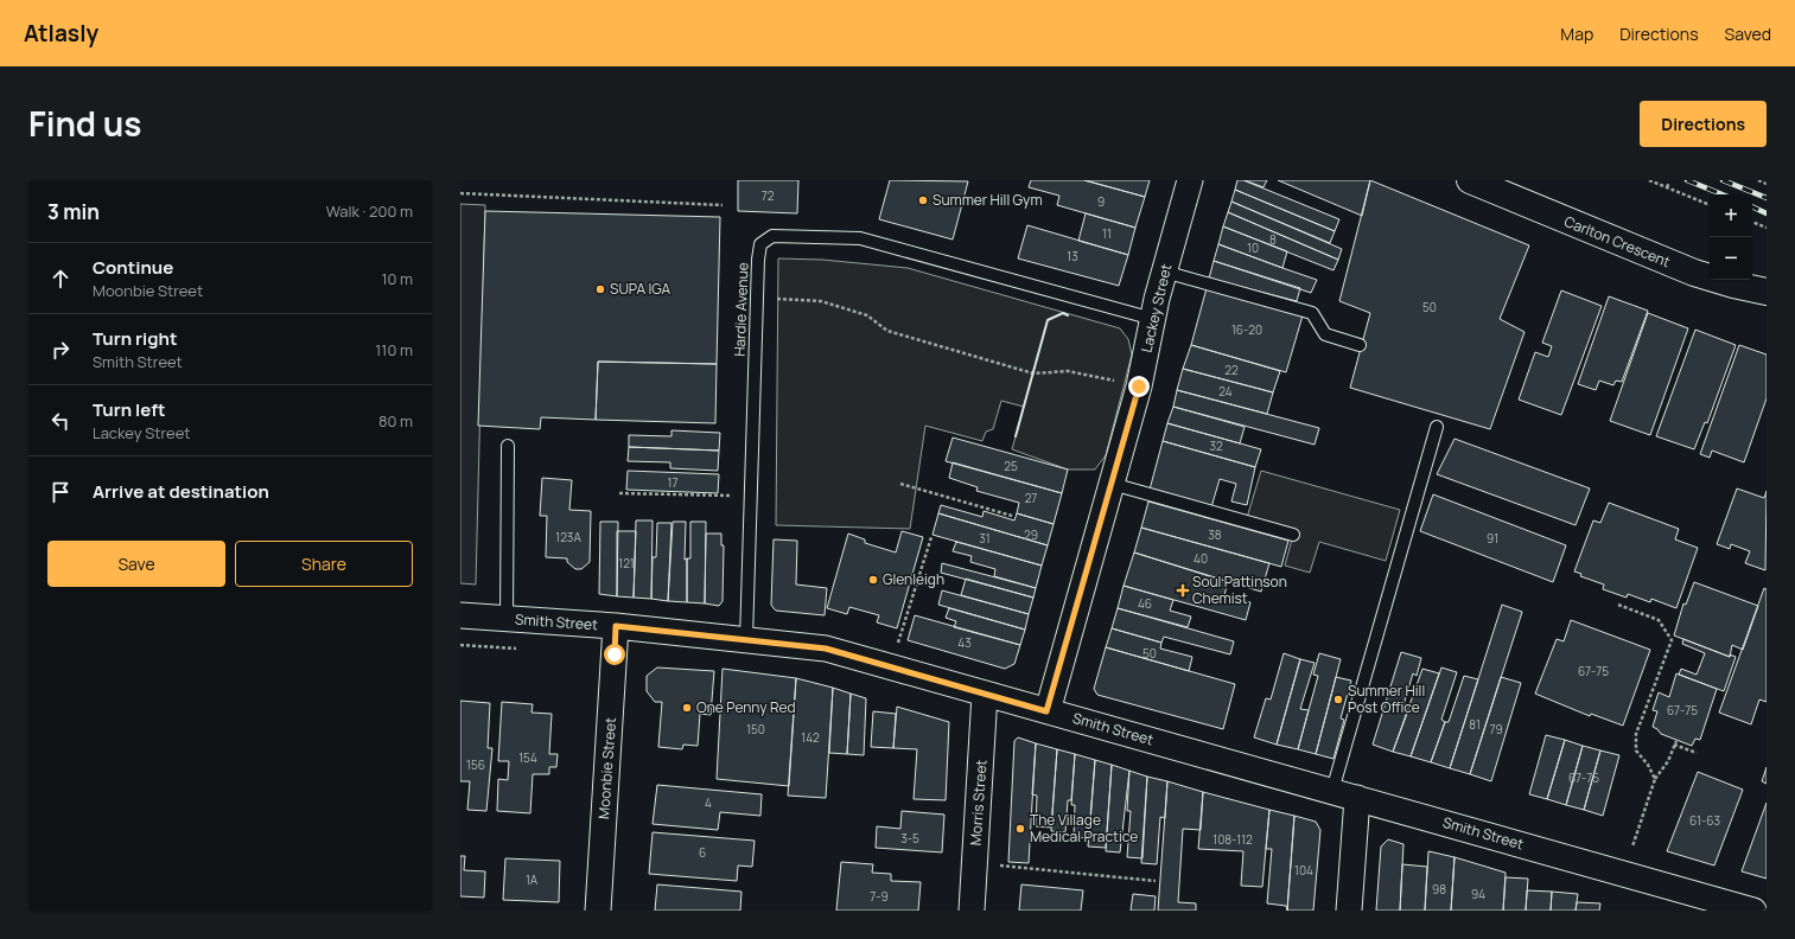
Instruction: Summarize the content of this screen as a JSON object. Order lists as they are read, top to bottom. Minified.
{"streets":{"main road":["Carlton Crescent"],"street":["Lackey Street","Smith Street","Moonbie Street","Morris Street"],"lane":["Hardie Avenue"]},"crossings":[["Lackey Street","Hardie Avenue"],["Lackey Street","Smith Street"],["Hardie Avenue","Smith Street"],["Smith Street","Moonbie Street"],["Smith Street","Morris Street"]],"places":{"other":["Summer Hill Gym","SUPA IGA","Glenleigh","Summer Hill Post Office","One Penny Red","The Village Medical Practice"],"health":["Soul Pattinson Chemist"]},"house_numbers":["72","9","11","8","10","13","50","16-20","22","24","32","25","17","27","29","38","123A","31","91","40","121","46","43","50","67-75","67-75","81","150","79","142","154","156","67-75","4","61-63","3-5","108-112","6","104","1A","98","94","7-9"],"page":{"header":"Atlasly","nav":["Map","Directions","Saved"],"title":"Find us","buttons":["Directions",["Save","Share"]],"heading":["3 min","Walk · 200 m"],"map_buttons":["+","−"],"list":[["Continue","Moonbie Street","10 m"],["Turn right","Smith Street","110 m"],["Turn left","Lackey Street","80 m"],"Arrive at destination"]}}
